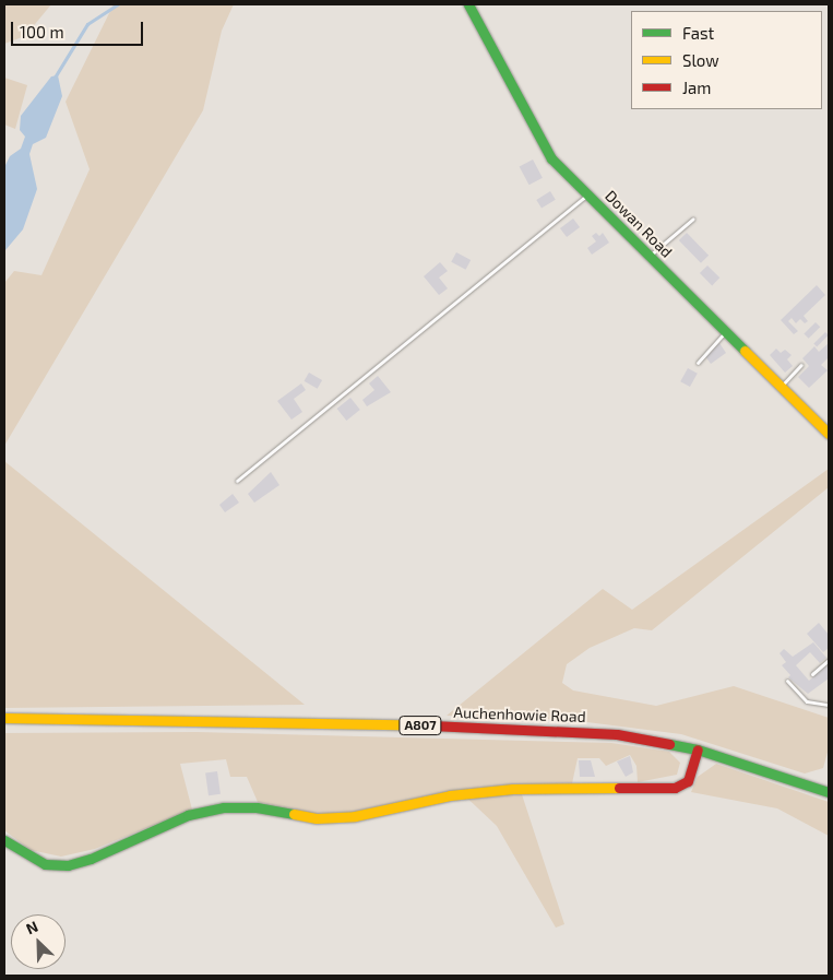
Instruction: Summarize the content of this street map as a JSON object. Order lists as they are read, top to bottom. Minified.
{"streets":{"street":["Dowan Road","Auchenhowie Road","A807"]},"legend":["Fast","Slow","Jam"],"scale_bar":"100 m","north":"top left"}
